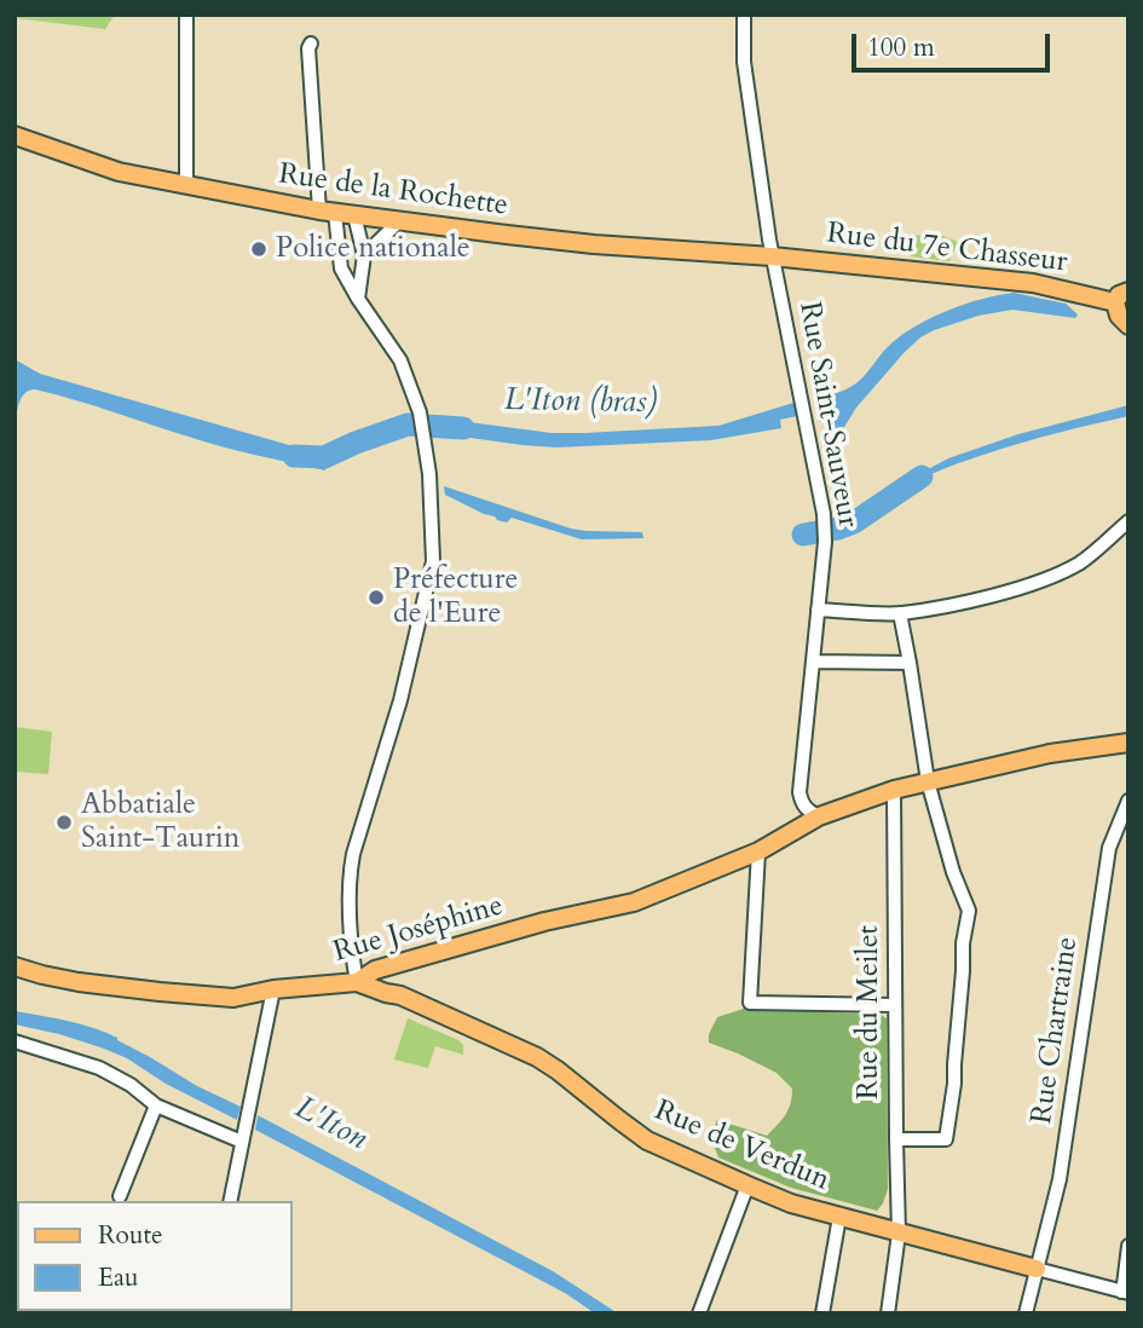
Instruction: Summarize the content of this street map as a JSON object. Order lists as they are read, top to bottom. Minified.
{"streets":{"main road":["Rue de la Rochette","Rue du 7e Chasseur","Rue Joséphine","Rue de Verdun"],"street":["Rue Saint-Sauveur","Rue du Meilet","Rue Chartraine"]},"crossings":[["Rue de la Rochette","Rue du 7e Chasseur"],["Rue de la Rochette","Rue Saint-Sauveur"],["Rue du 7e Chasseur","Rue Saint-Sauveur"],["Rue Saint-Sauveur","Rue Joséphine"],["Rue Joséphine","Rue du Meilet"],["Rue Joséphine","Rue de Verdun"],["Rue du Meilet","Rue de Verdun"],["Rue Chartraine","Rue de Verdun"]],"water":["L'Iton (bras)","L'Iton"],"places":["Police nationale","Préfecture de l'Eure","Abbatiale Saint-Taurin"],"legend":["Route","Eau"],"scale_bar":"100 m"}
